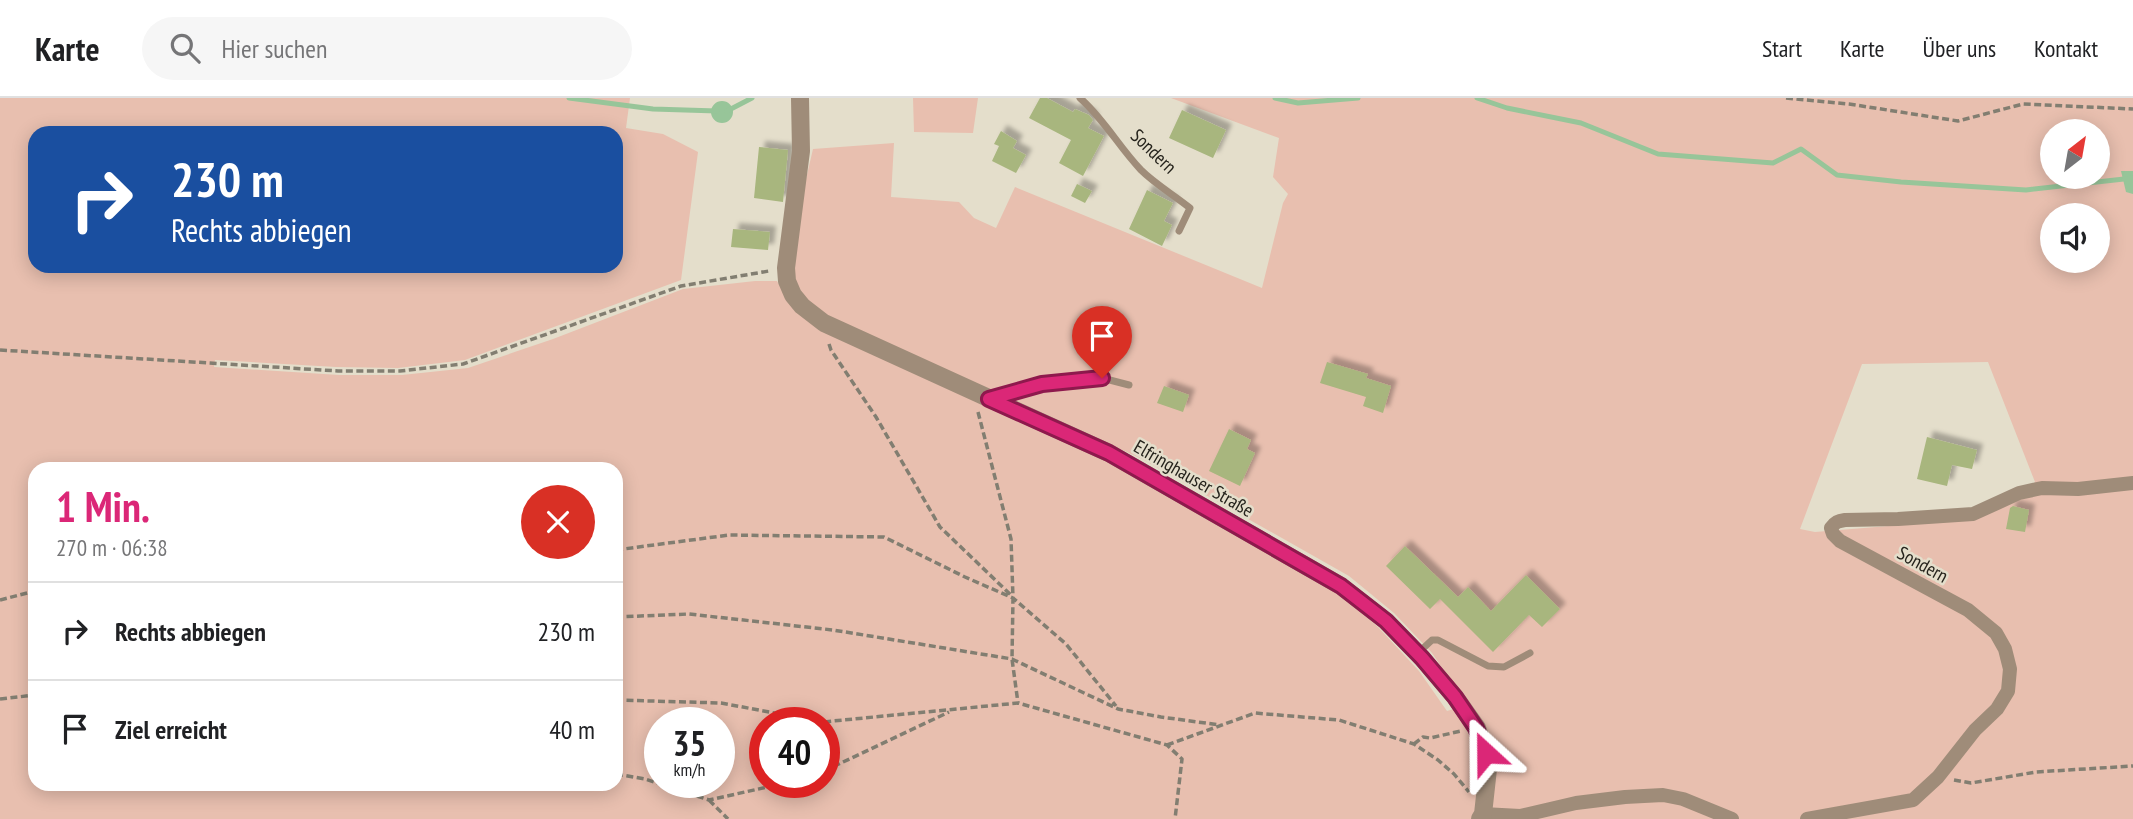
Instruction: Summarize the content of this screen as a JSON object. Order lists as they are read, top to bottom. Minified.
{"streets":{"street":["Sondern","Elfringhauser Straße"]},"north":"top right","page":{"header":"Karte","search":"Hier suchen","nav":["Start","Karte","Über uns","Kontakt"],"turn":["230 m","Rechts abbiegen"],"heading":["1 Min.","270 m · 06:38"],"list":[{"name":"Rechts abbiegen","value":"230 m"},{"name":"Ziel erreicht","value":"40 m"}],"speed":"35 km/h","limit":"40"}}
